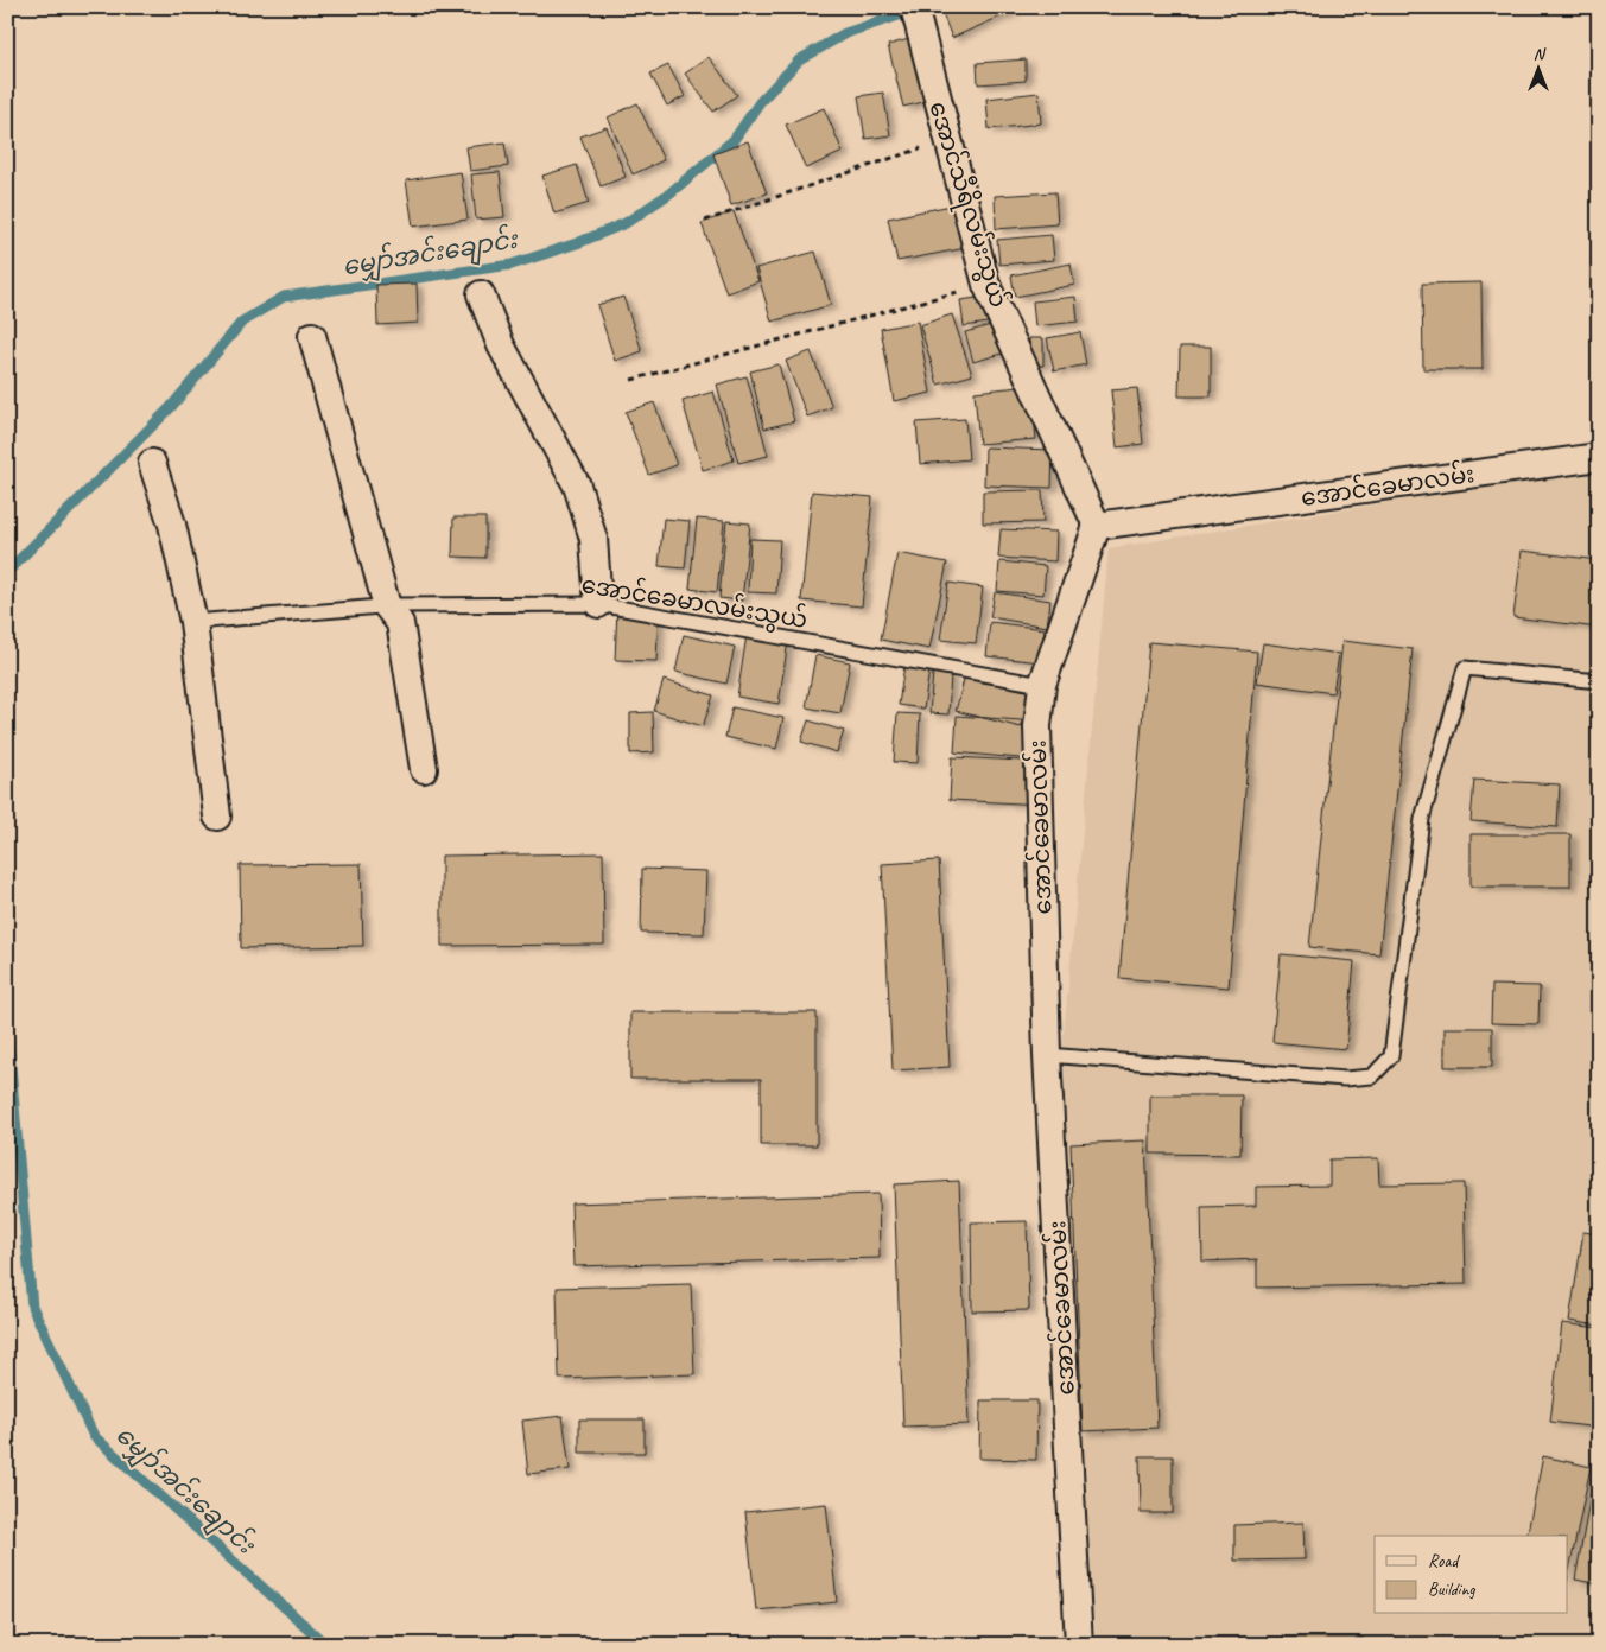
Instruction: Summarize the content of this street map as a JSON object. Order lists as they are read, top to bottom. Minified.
{"streets":{"street":["အောင်သီရိလမ်းသွယ်","အောင်ခေမာလမ်း"],"lane":["အောင်ခေမာလမ်းသွယ်"]},"crossings":[["အောင်သီရိလမ်းသွယ်","အောင်ခေမာလမ်း"],["အောင်ခေမာလမ်း","အောင်ခေမာလမ်းသွယ်"]],"water":["မျှော်အင်းချောင်း"],"legend":["Road","Building"],"north":"top"}
